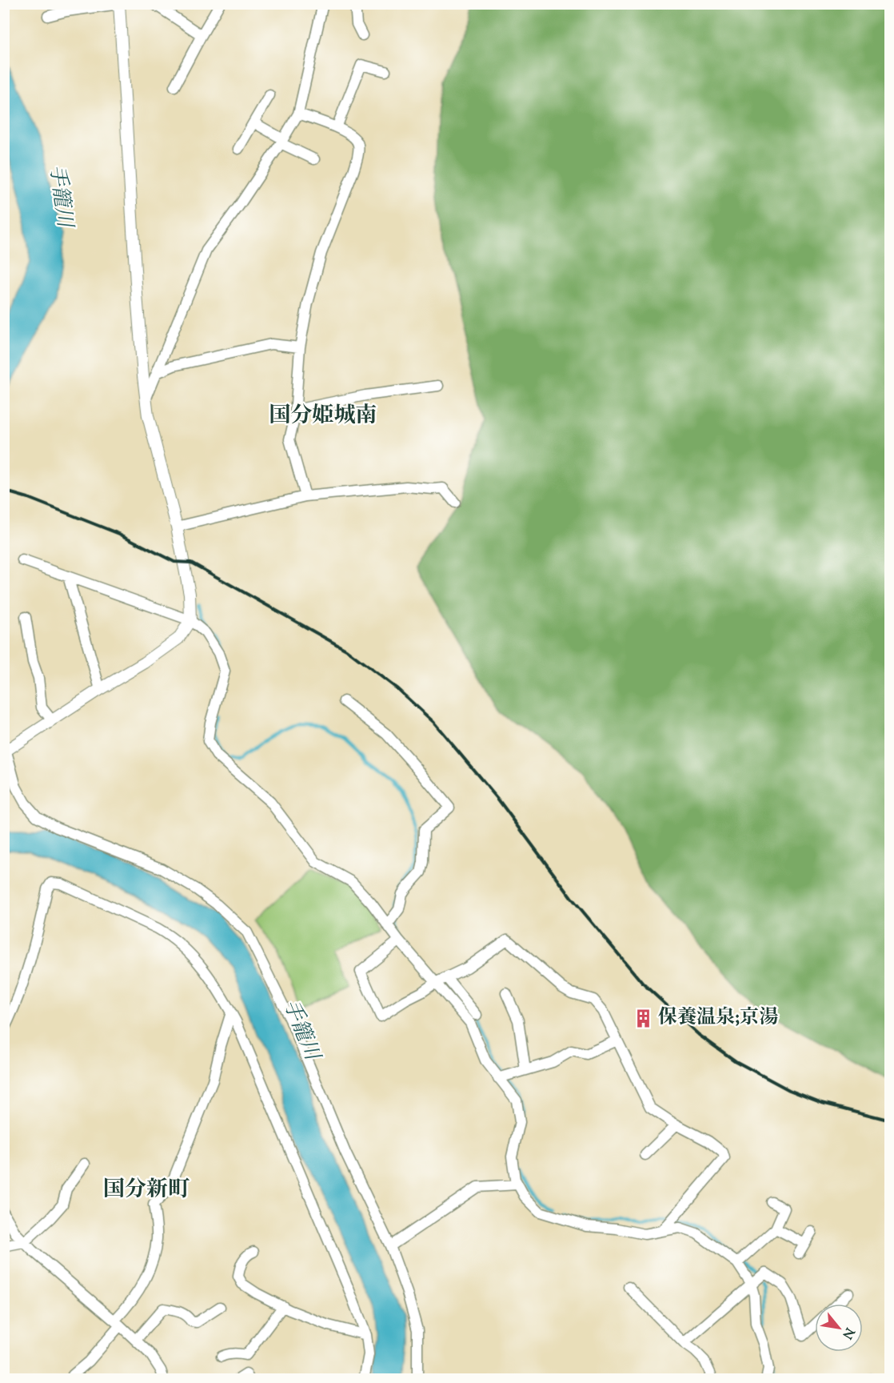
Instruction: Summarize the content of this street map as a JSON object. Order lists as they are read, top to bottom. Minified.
{"districts":["国分姫城南","国分新町"],"water":["手籠川"],"places":{"building":["保養温泉;京湯"]},"north":"bottom right"}
